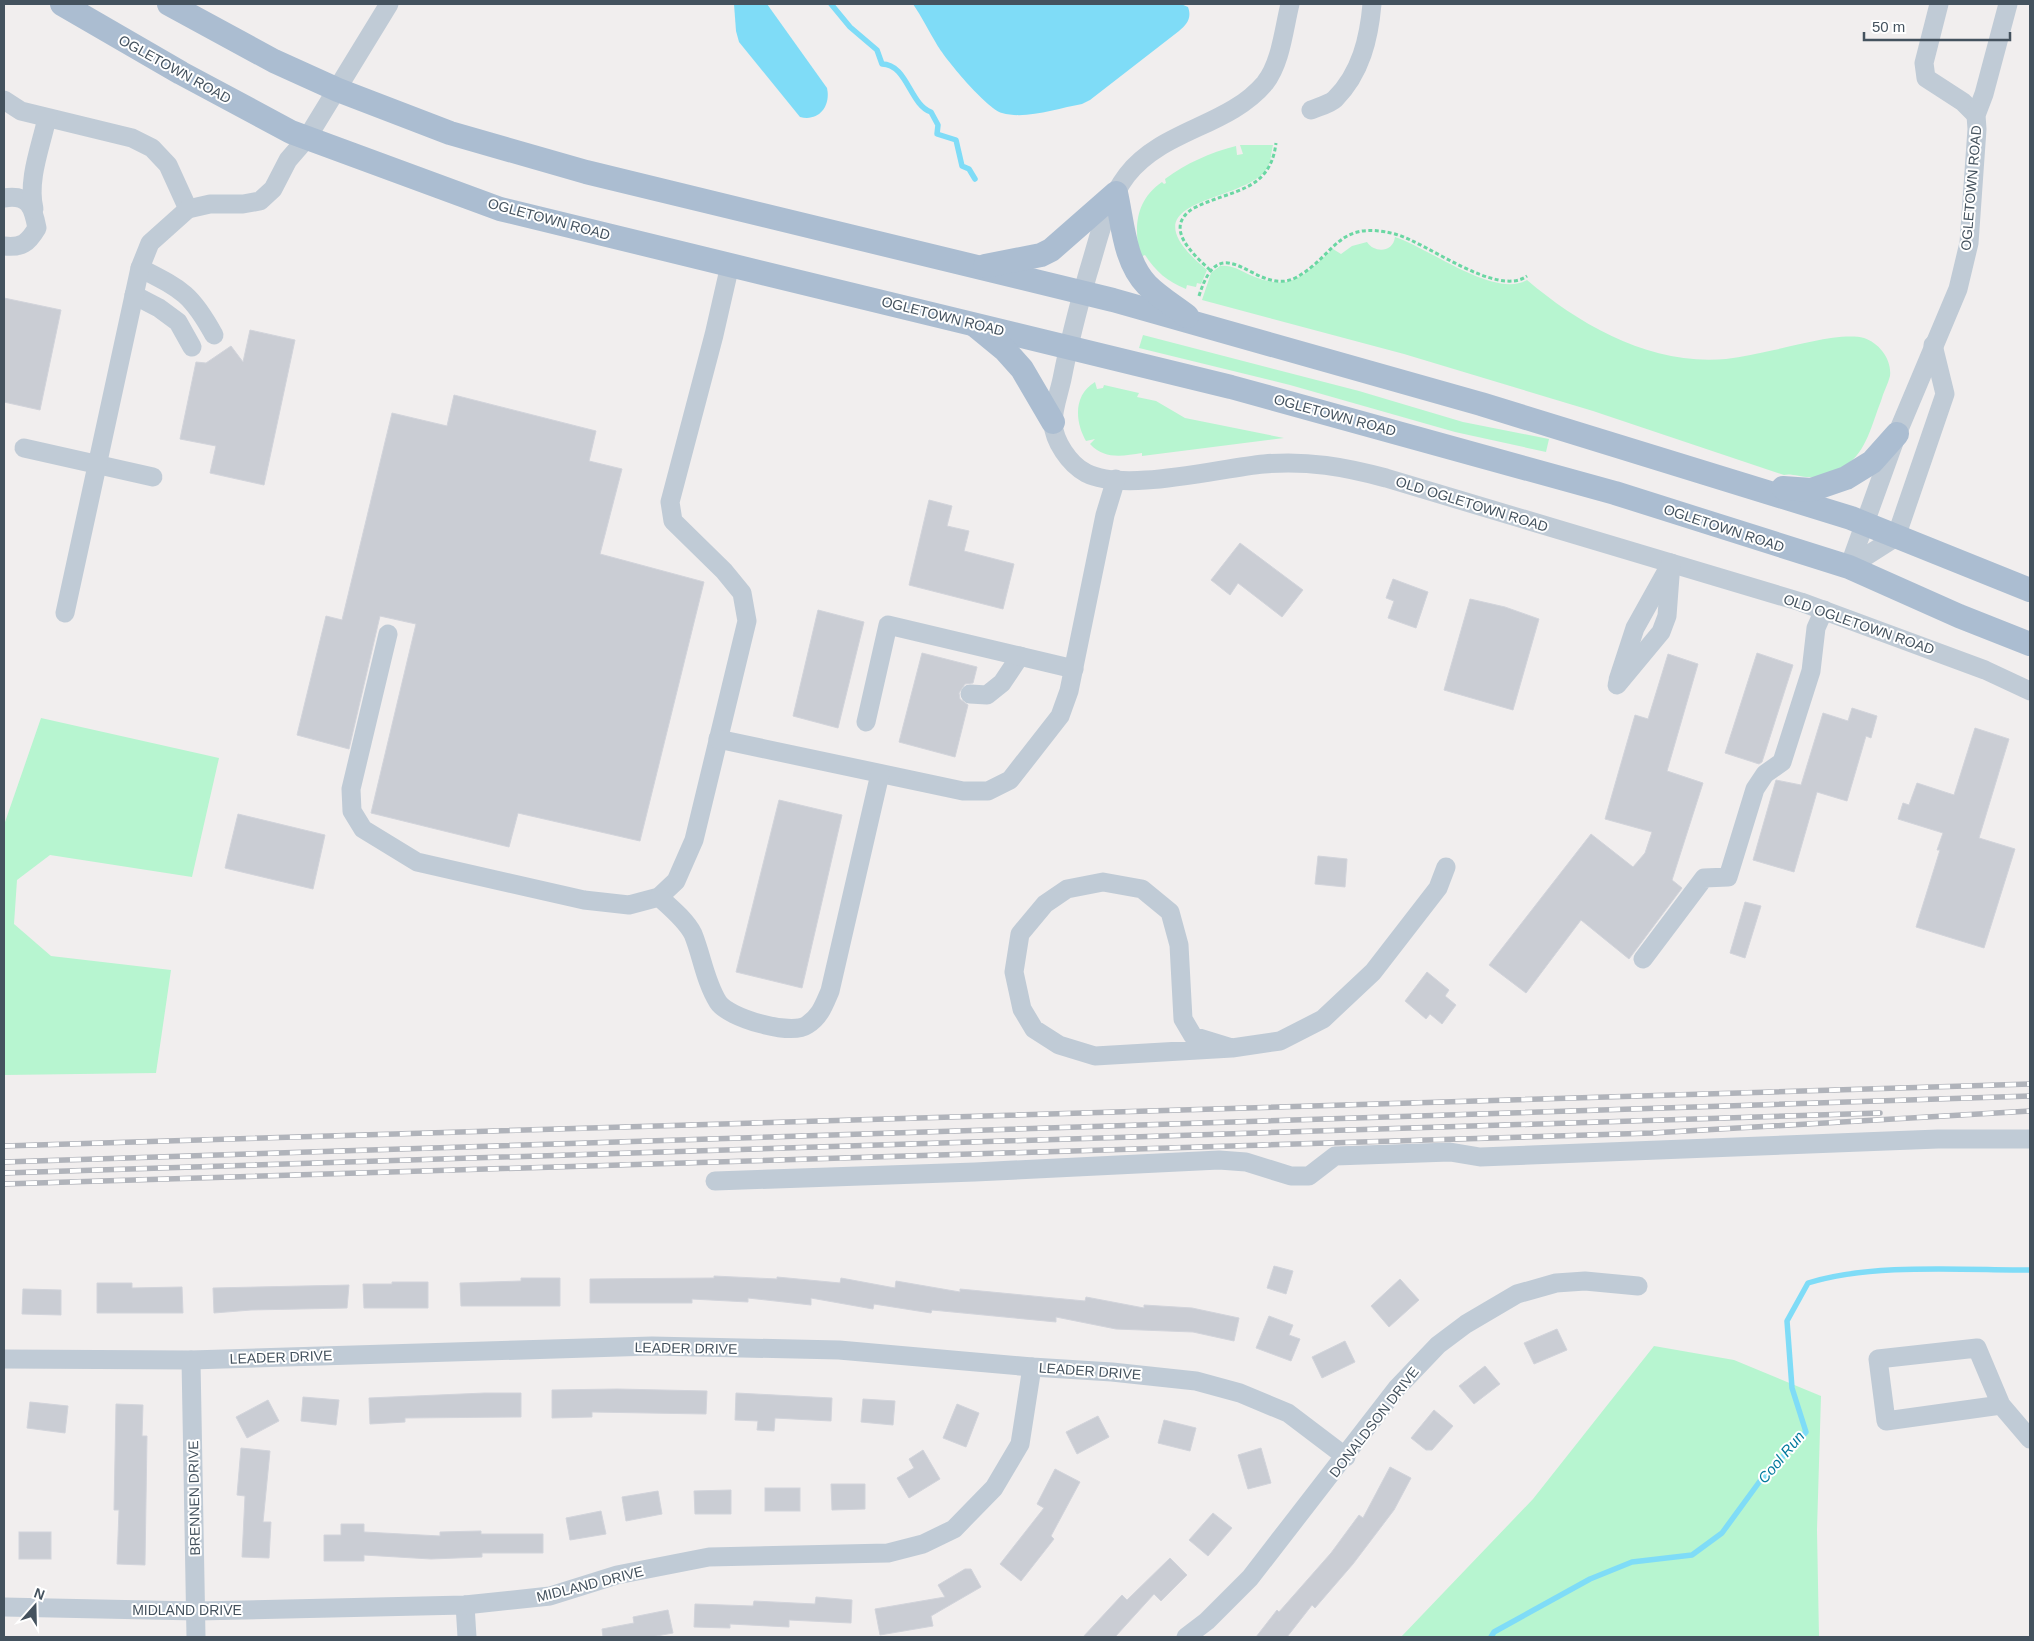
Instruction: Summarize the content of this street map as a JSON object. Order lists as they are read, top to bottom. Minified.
{"streets":{"main road":["OGLETOWN ROAD"],"street":["OLD OGLETOWN ROAD","LEADER DRIVE","DONALDSON DRIVE","BRENNEN DRIVE","MIDLAND DRIVE"]},"crossings":[["LEADER DRIVE","DONALDSON DRIVE"],["LEADER DRIVE","BRENNEN DRIVE"],["LEADER DRIVE","MIDLAND DRIVE"],["BRENNEN DRIVE","MIDLAND DRIVE"]],"water":["Cool Run"],"scale_bar":"50 m","north":"top"}
